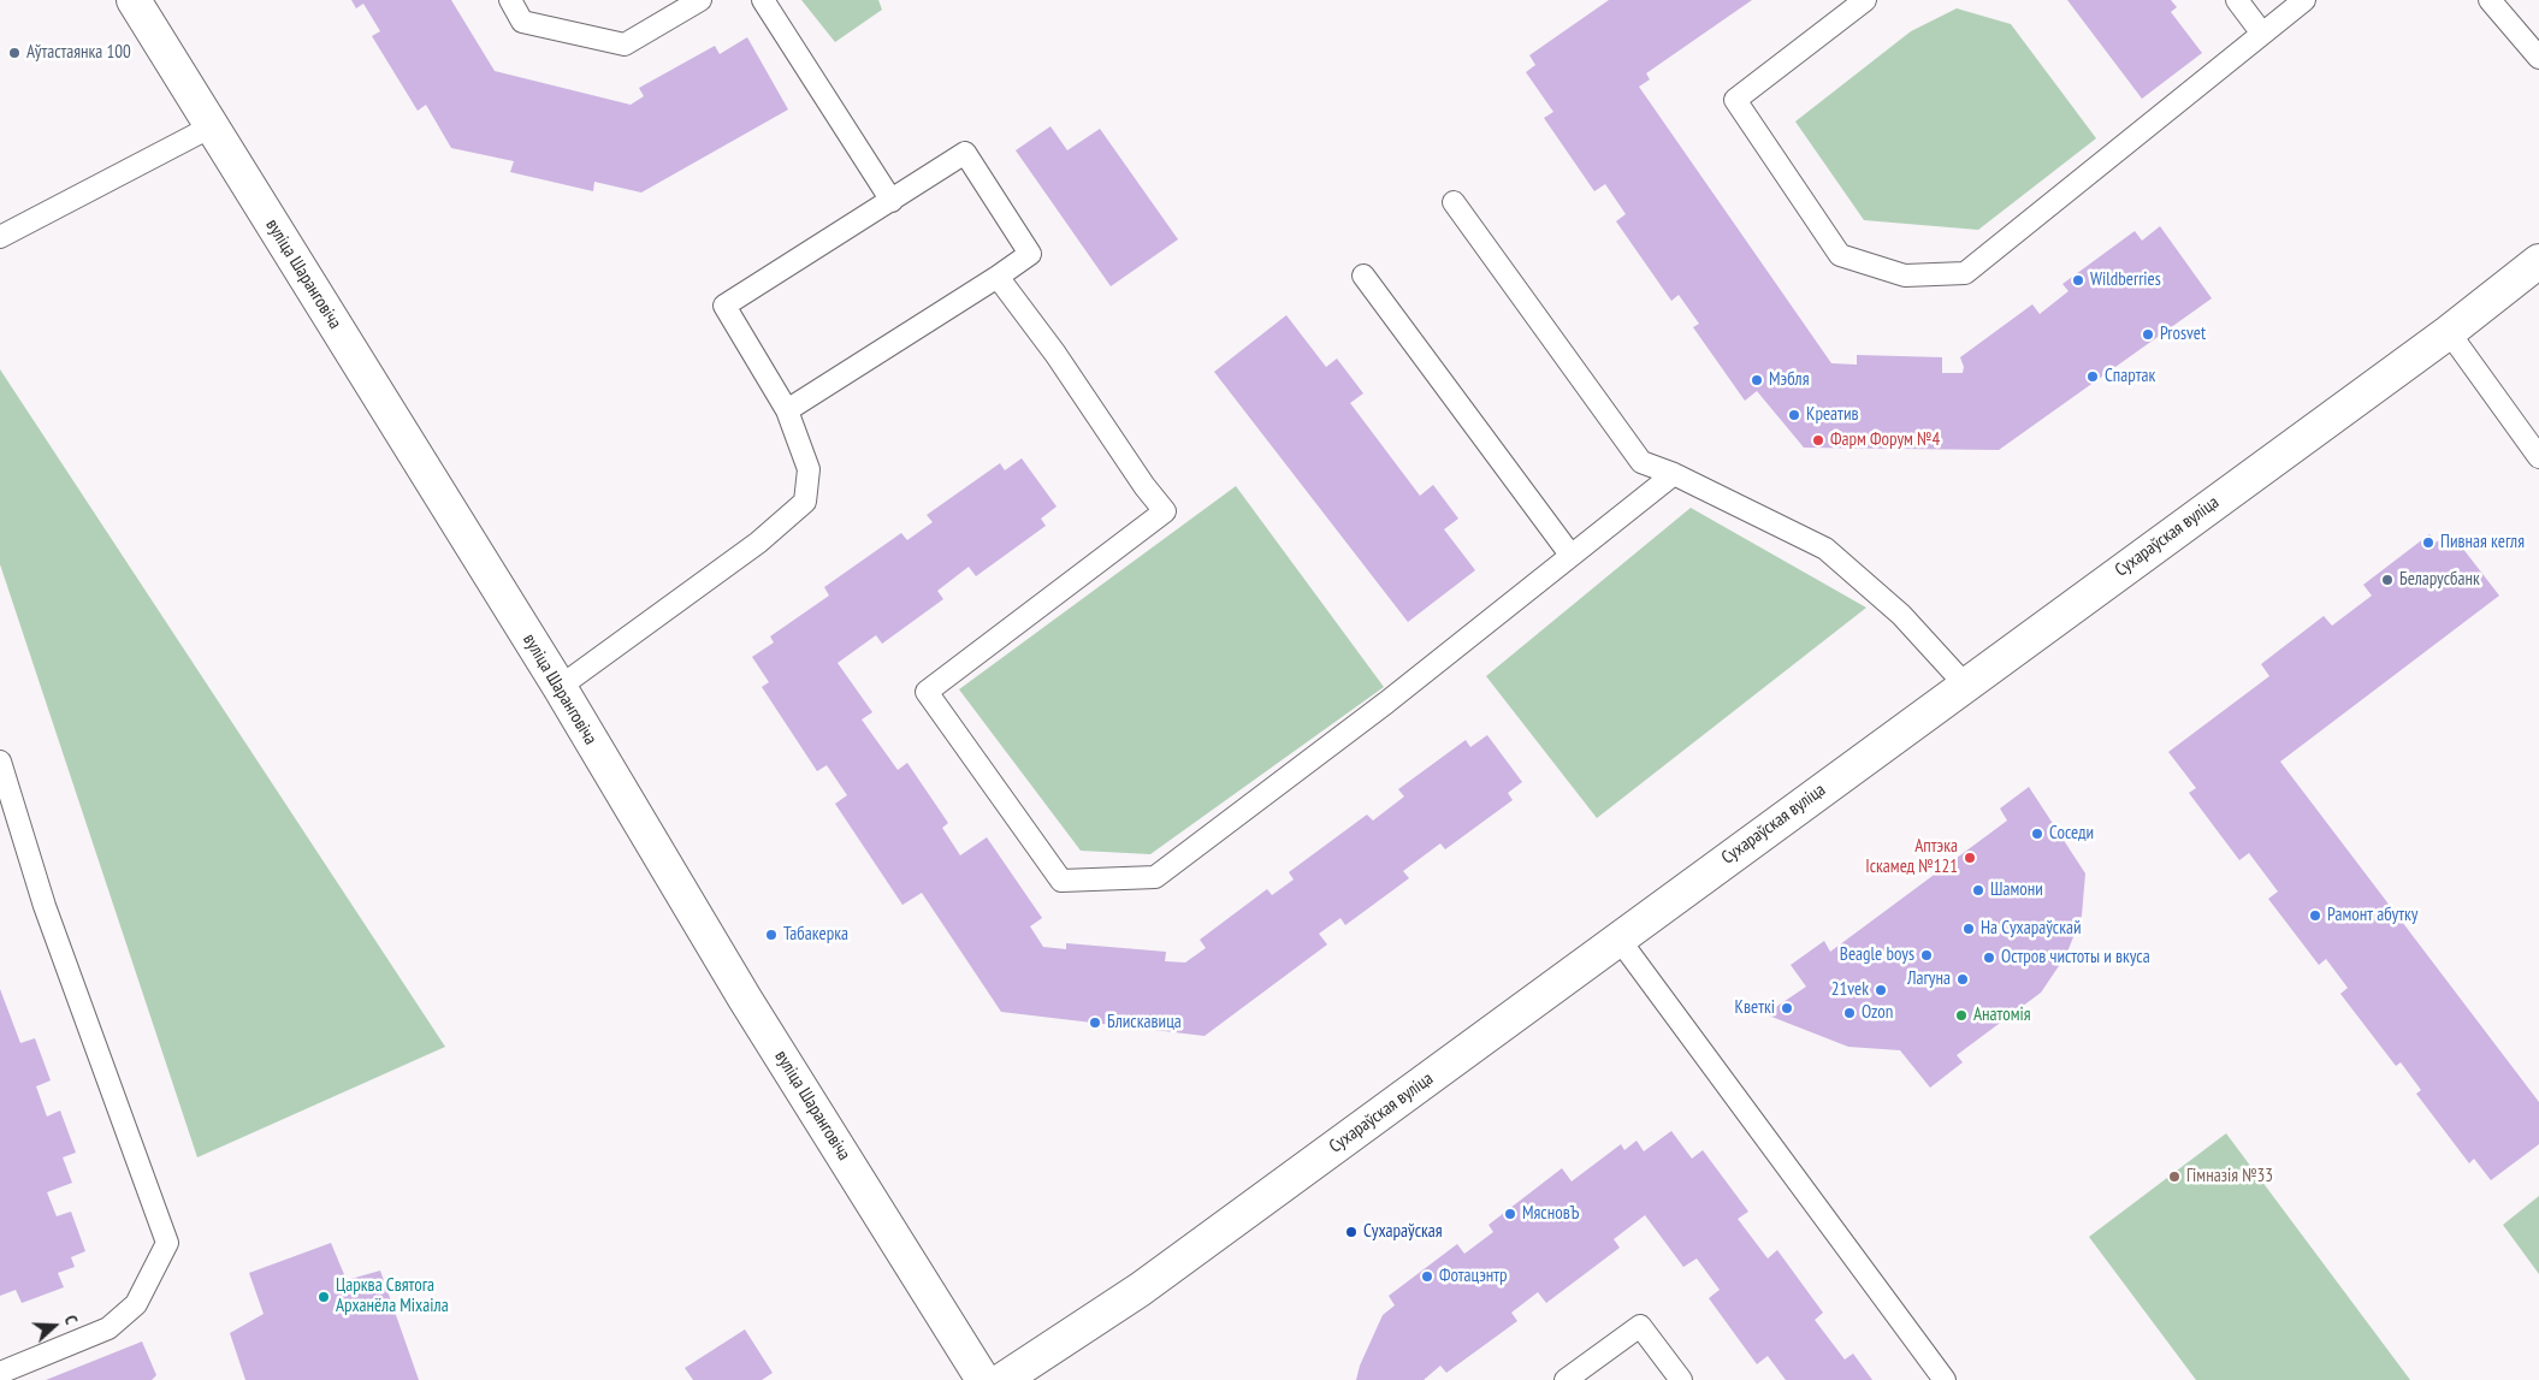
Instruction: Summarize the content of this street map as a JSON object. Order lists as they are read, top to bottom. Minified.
{"streets":{"main road":["вуліца Шаранговіча","Сухараўская вуліца"]},"places":["Аўтастаянка 100","Wildberries","Prosvet","Спартак","Мэбля","Креатив","Фарм Форум №4","Пивная кегля","Беларусбанк","Соседи","Аптэка Іскамед №121","Шамони","Рамонт абутку","На Сухараўскай","Табакерка","Beagle boys","Остров чистоты и вкуса","Лагуна","21vek","Кветкі","Ozon","Анатомія","Блискавица","Гімназія №33","МясновЪ","Сухараўская","Фотацэнтр","Царква Святога Арханёла Міхаіла"],"north":"right"}
